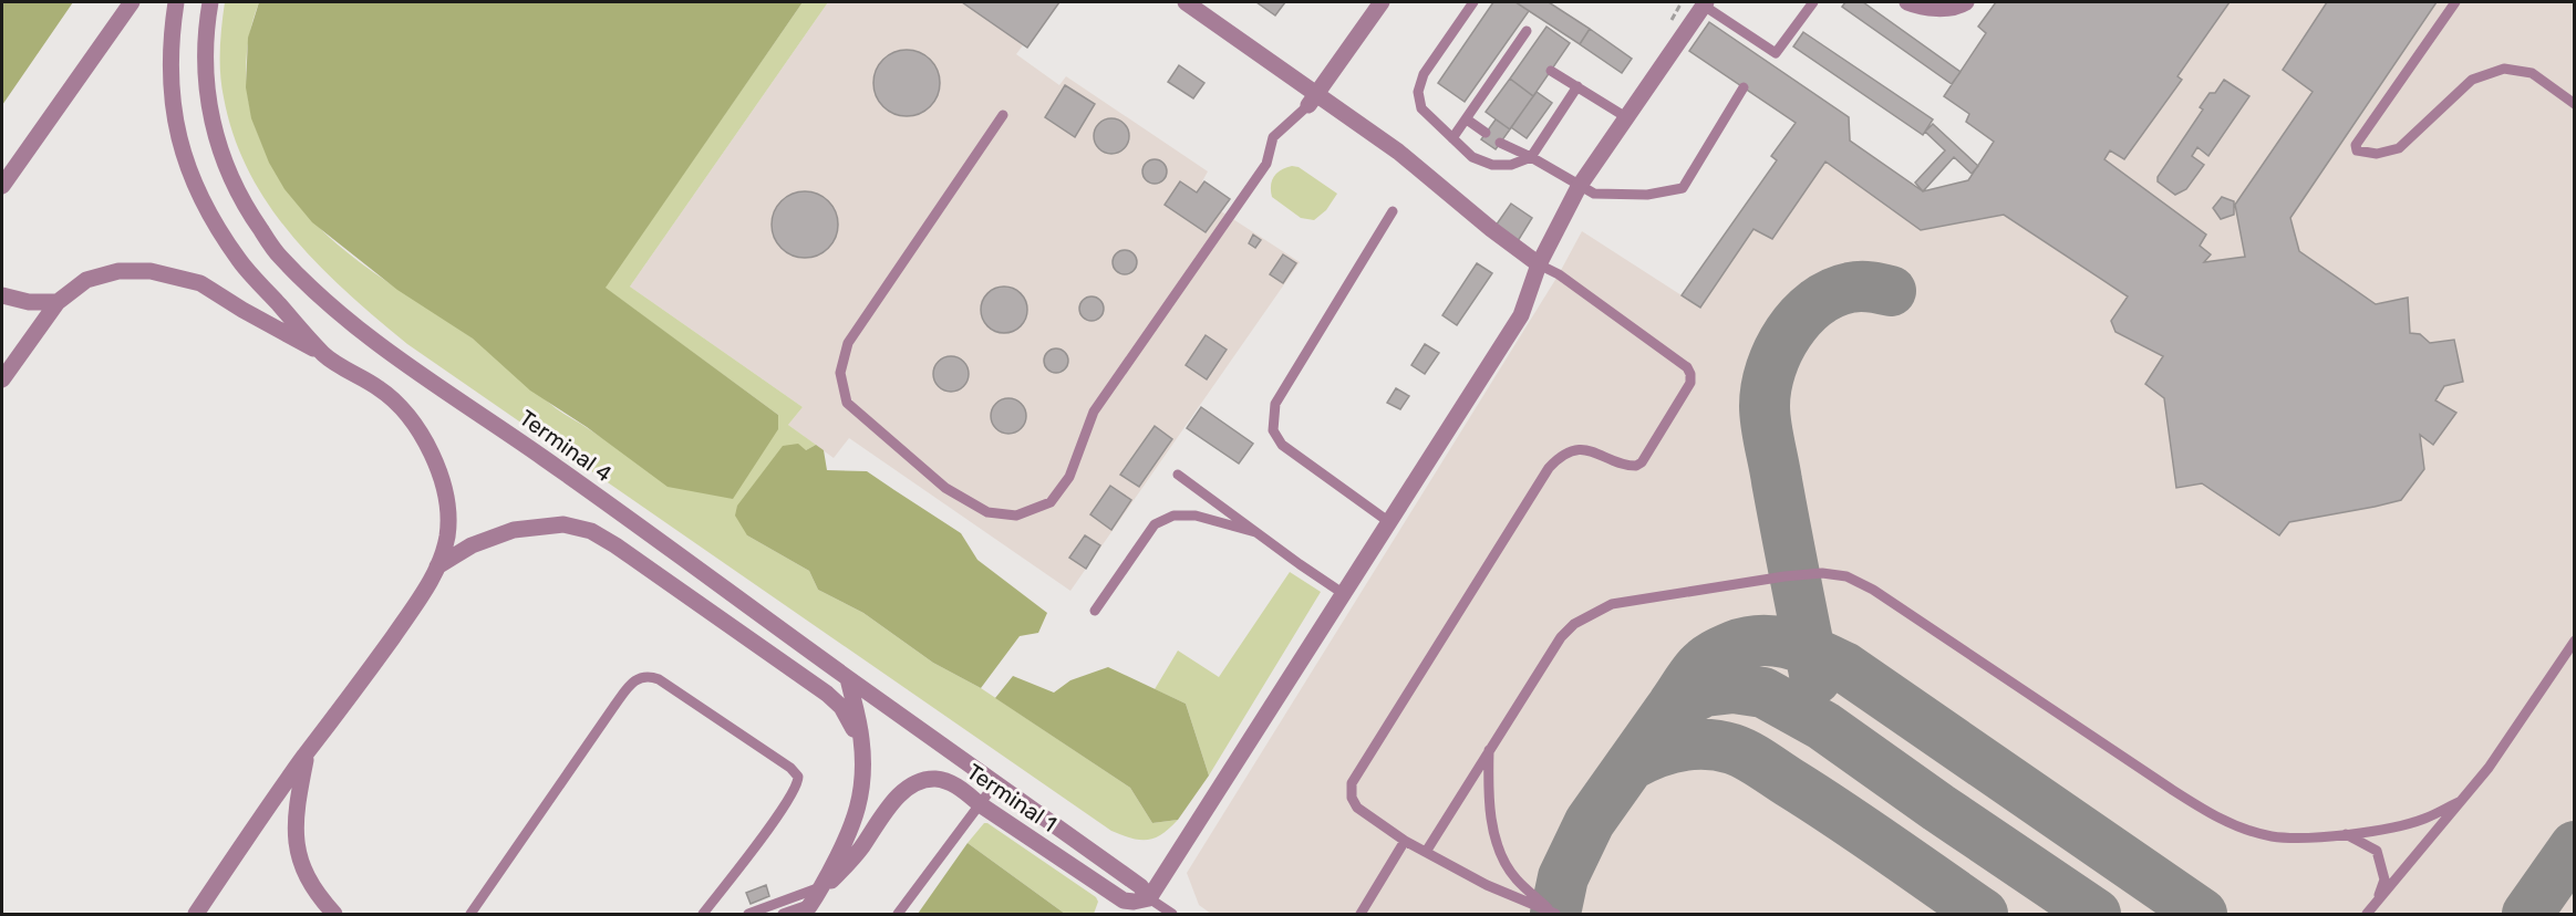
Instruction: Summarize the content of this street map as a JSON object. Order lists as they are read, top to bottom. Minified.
{"streets":{"street":["Terminal 4","Terminal 1"]},"crossings":[["Terminal 4","Terminal 1"]]}
